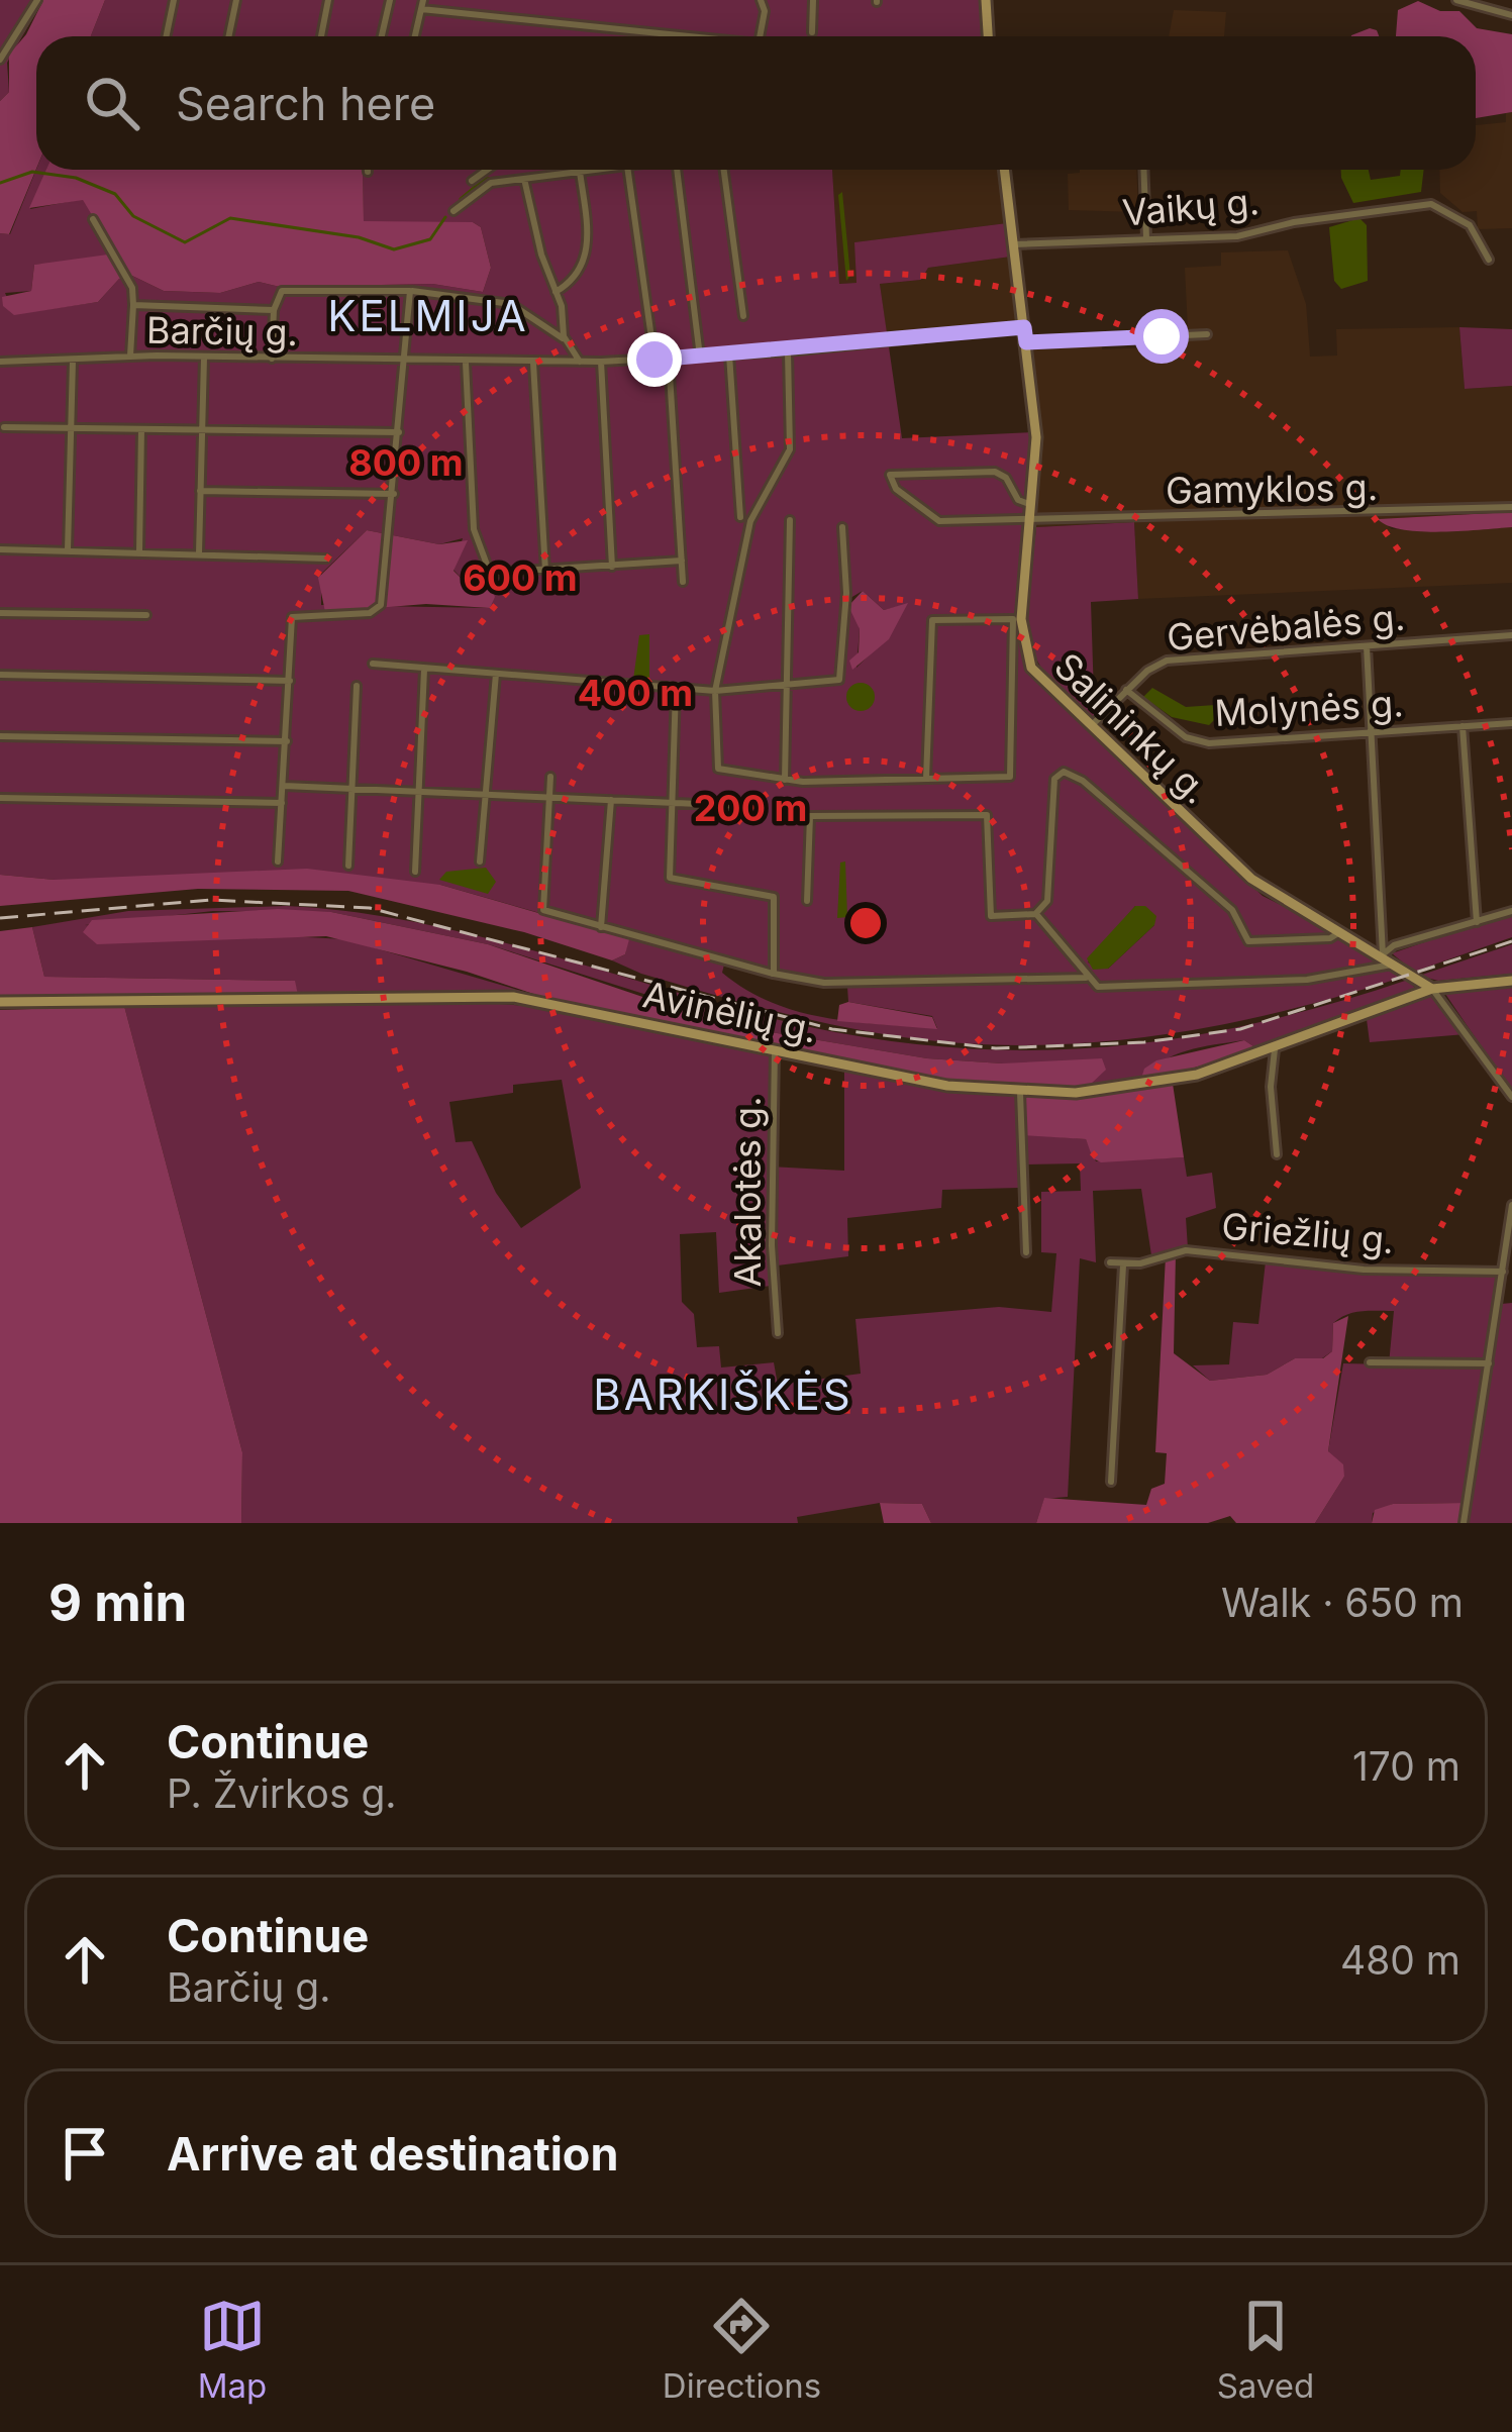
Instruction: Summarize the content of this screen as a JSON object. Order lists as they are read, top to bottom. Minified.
{"streets":{"main road":["Salininkų g.","Avinėlių g."],"street":["Vaikų g.","Barčių g.","Gamyklos g.","Gervėbalės g.","Molynės g.","Akalotės g.","Griežlių g."]},"crossings":[["Vaikų g.","Salininkų g."],["Barčių g.","Salininkų g."],["Gamyklos g.","Salininkų g."],["Gervėbalės g.","Molynės g."],["Gervėbalės g.","Salininkų g."],["Salininkų g.","Avinėlių g."],["Avinėlių g.","Akalotės g."]],"districts":["KELMIJA","BARKIŠKĖS"],"page":{"search":"Search here","heading":["9 min","Walk · 650 m"],"list":[["Continue","P. Žvirkos g.","170 m"],["Continue","Barčių g.","480 m"],"Arrive at destination"],"nav":["Map","Directions","Saved"]},"rings":["800 m","600 m","400 m","200 m"]}
